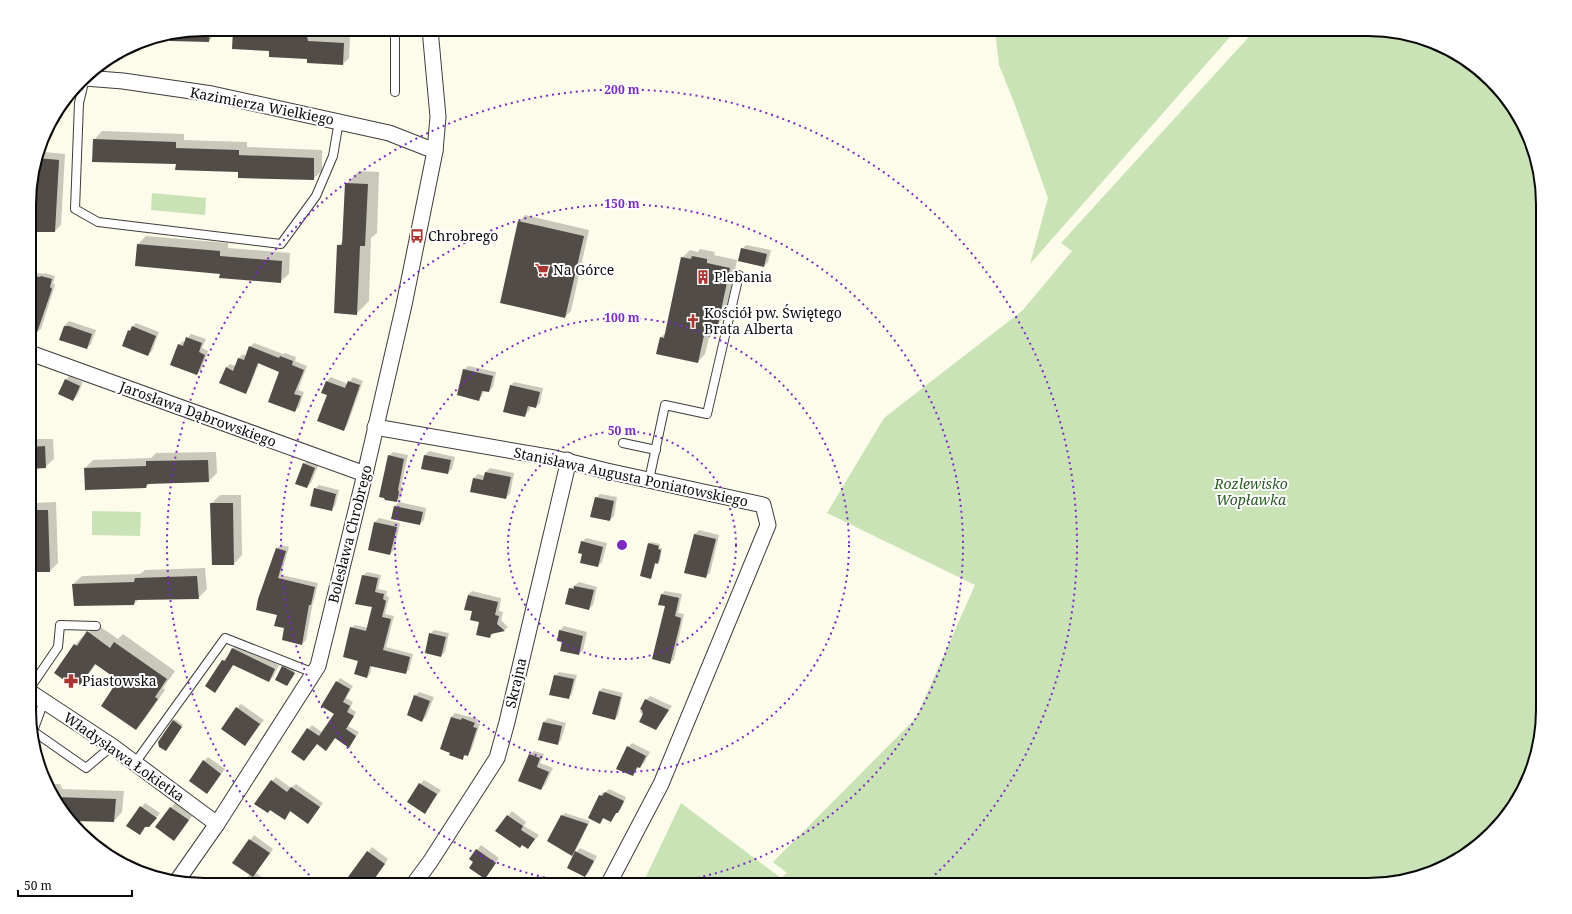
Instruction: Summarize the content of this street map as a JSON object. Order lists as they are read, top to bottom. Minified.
{"streets":{"street":["Kazimierza Wielkiego","Jarosława Dąbrowskiego","Stanisława Augusta Poniatowskiego","Bolesława Chrobrego","Skrajna","Władysława Łokietka"]},"crossings":[["Kazimierza Wielkiego","Bolesława Chrobrego"],["Jarosława Dąbrowskiego","Bolesława Chrobrego"],["Stanisława Augusta Poniatowskiego","Bolesława Chrobrego"],["Stanisława Augusta Poniatowskiego","Skrajna"],["Bolesława Chrobrego","Władysława Łokietka"]],"parks":["Rozlewisko Wopławka"],"places":{"bus stop":["Chrobrego"],"supermarket":["Na Górce"],"building":["Plebania"],"church":["Kościół pw. Świętego Brata Alberta"],"pharmacy":["Piastowska"]},"scale_bar":"50 m","rings":["200 m","150 m","100 m","50 m"]}
